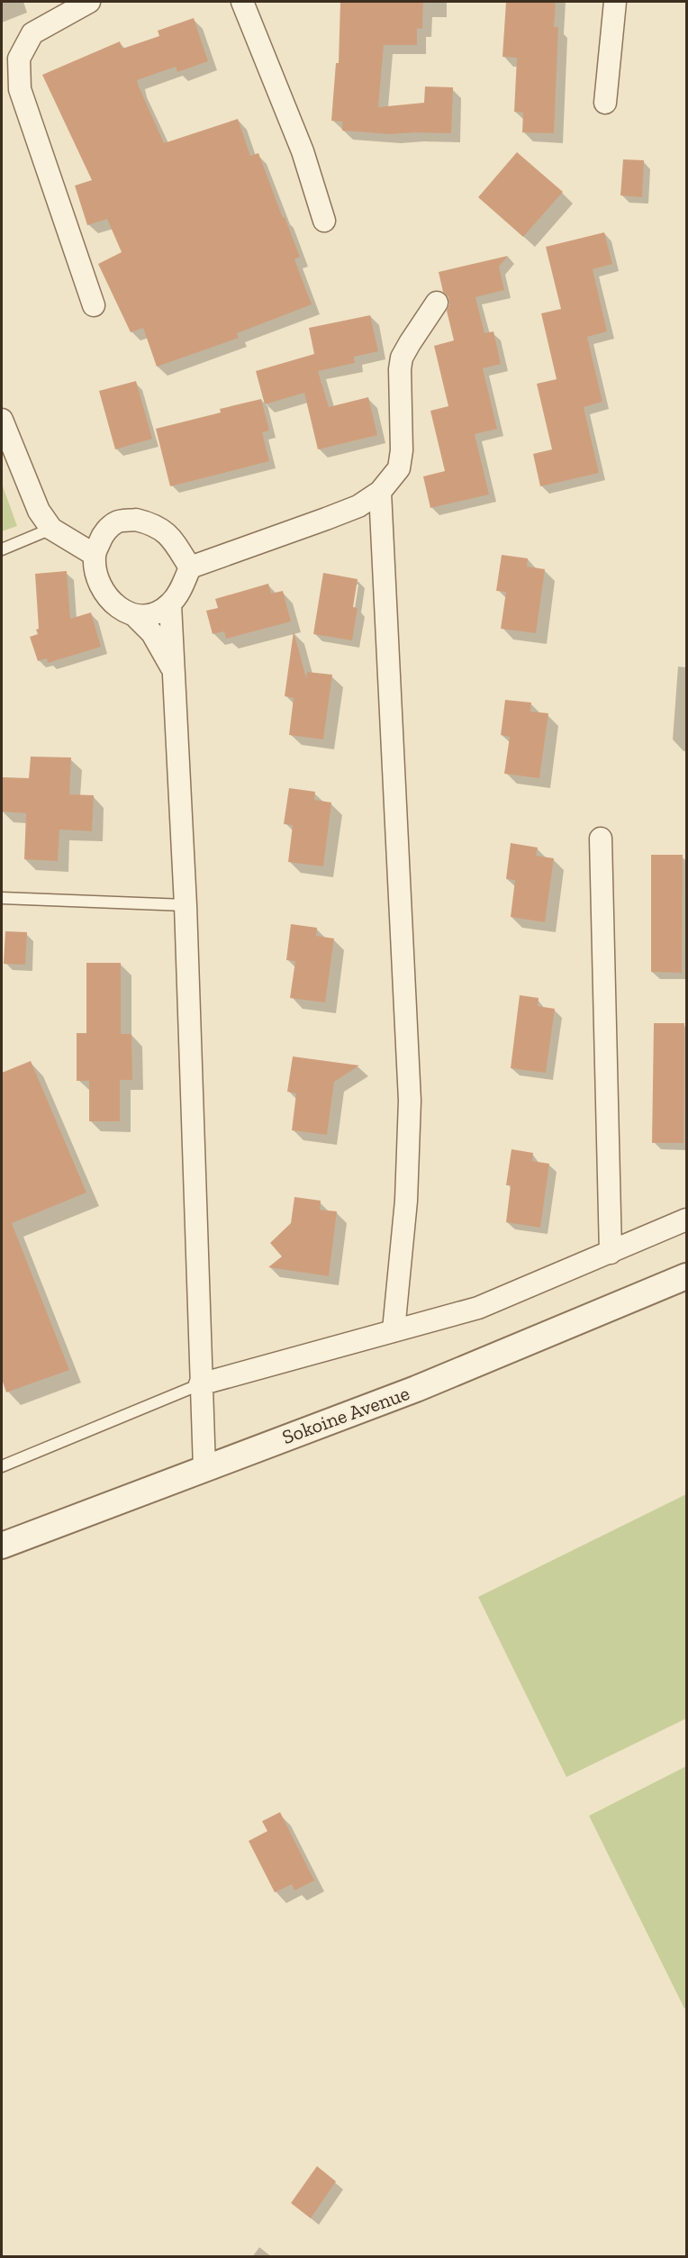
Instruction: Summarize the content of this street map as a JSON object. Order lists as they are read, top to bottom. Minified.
{"streets":{"street":["Sokoine Avenue"]}}
